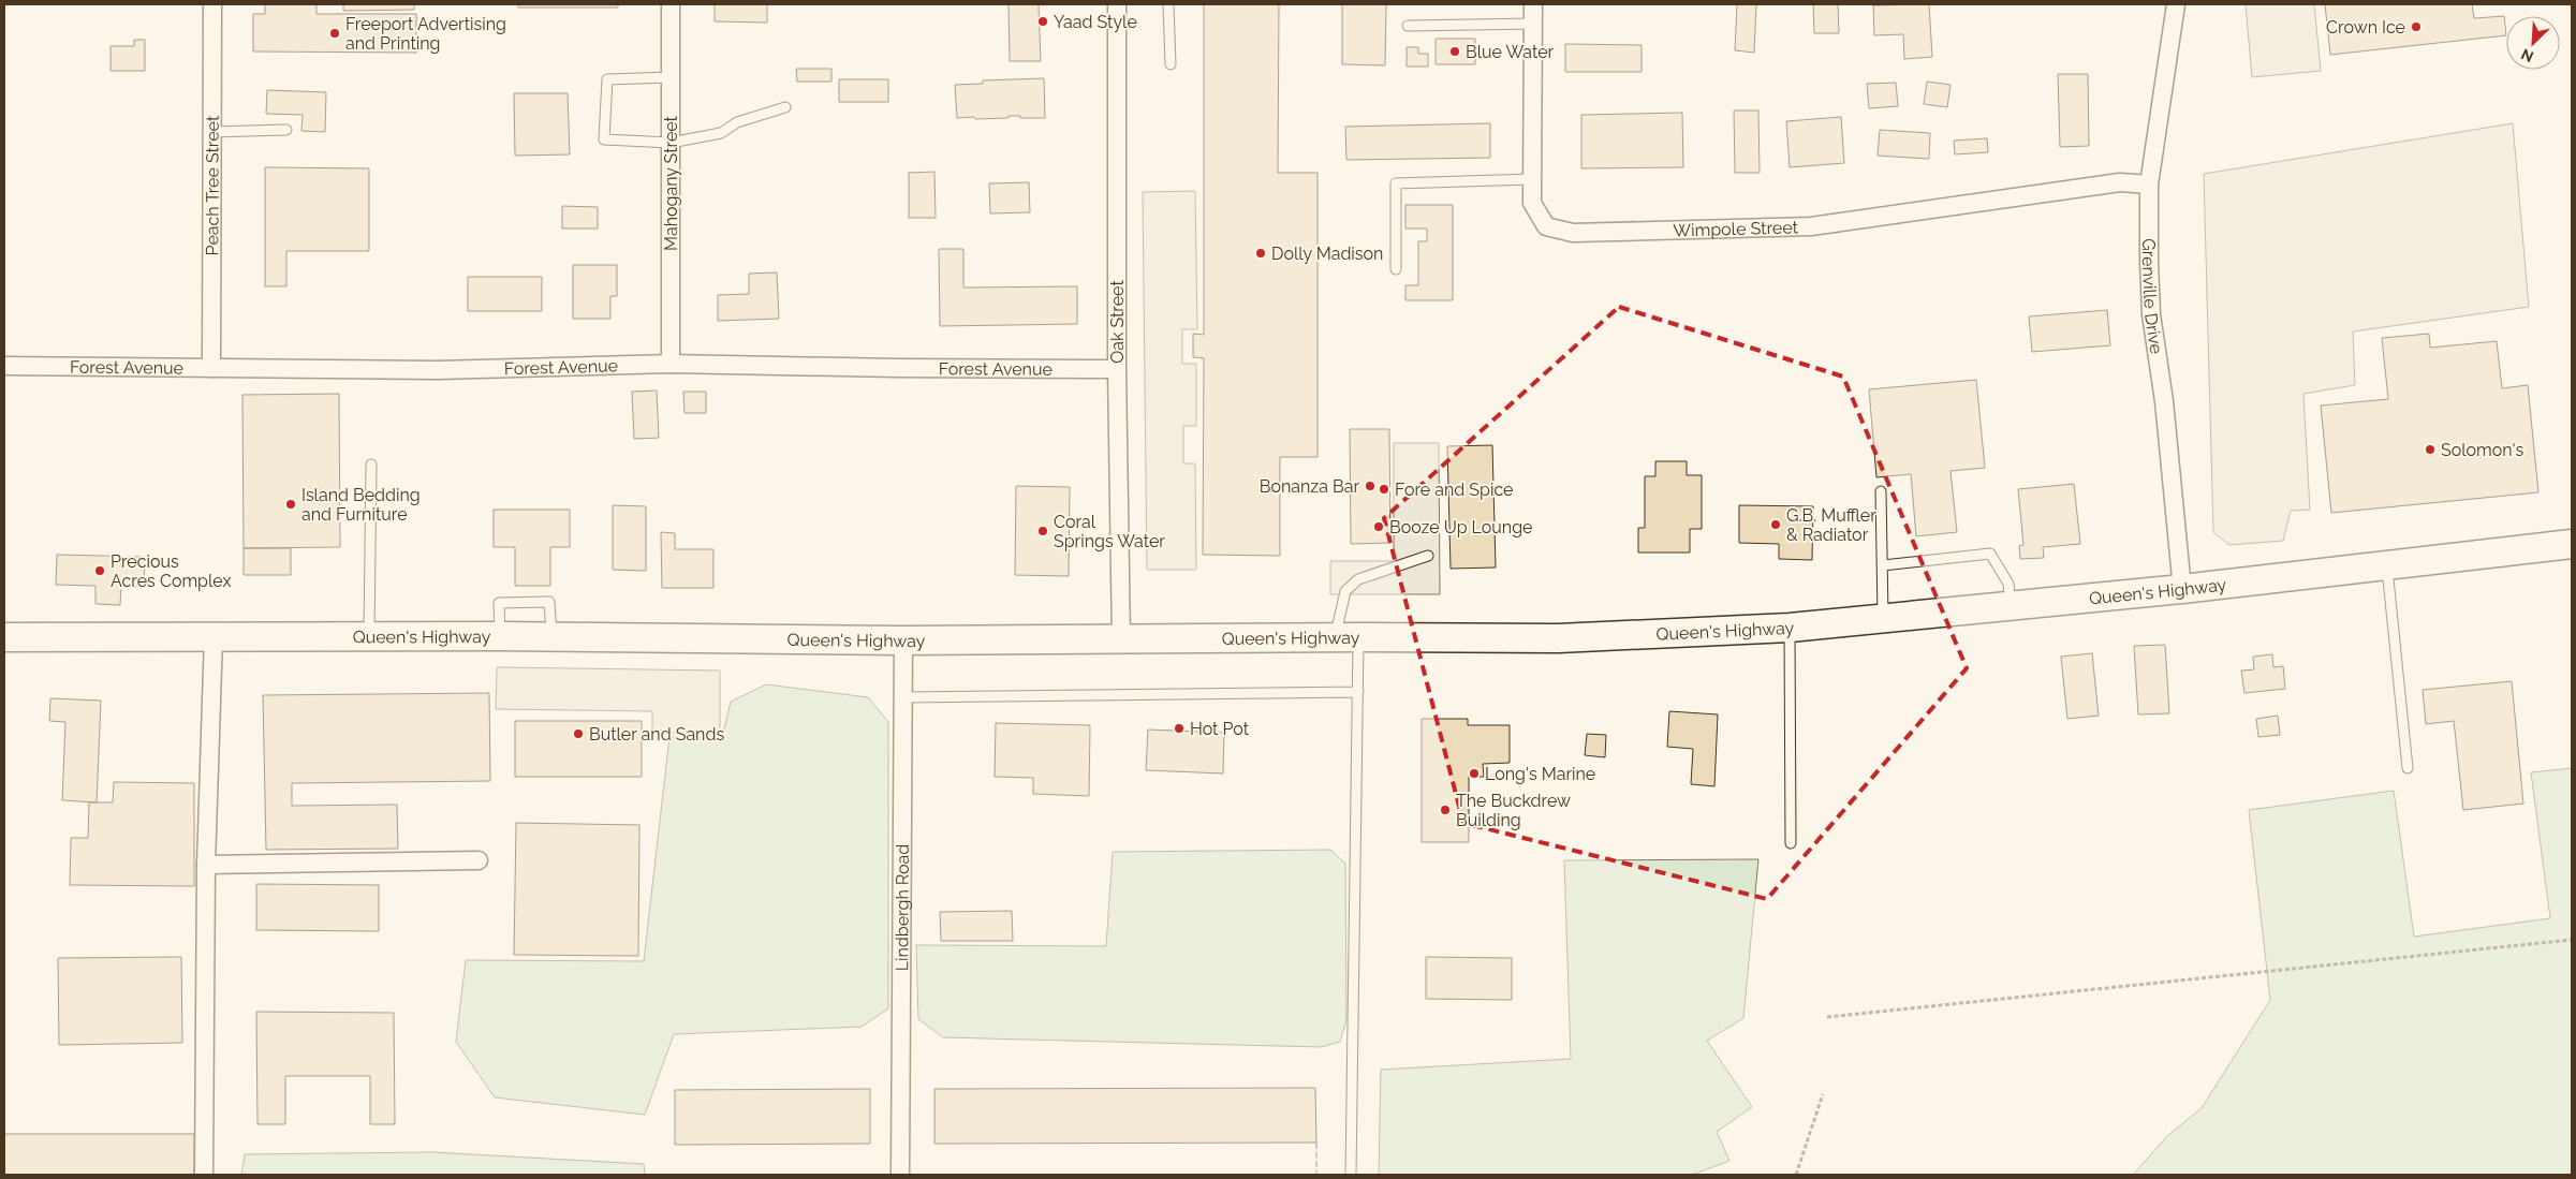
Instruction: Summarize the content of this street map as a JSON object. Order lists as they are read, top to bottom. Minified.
{"streets":{"main road":["Queen's Highway"],"street":["Mahogany Street","Peach Tree Street","Wimpole Street","Grenville Drive","Oak Street","Forest Avenue","Lindbergh Road"]},"crossings":[["Mahogany Street","Forest Avenue"],["Peach Tree Street","Forest Avenue"],["Wimpole Street","Grenville Drive"],["Grenville Drive","Queen's Highway"],["Oak Street","Forest Avenue"],["Oak Street","Queen's Highway"],["Queen's Highway","Lindbergh Road"]],"places":["Yaad Style","Crown Ice","Freeport Advertising and Printing","Blue Water","Dolly Madison","Solomon's","Bonanza Bar","Fore and Spice","Island Bedding and Furniture","G.B. Muffler & Radiator","Booze Up Lounge","Coral Springs Water","Precious Acres Complex","Hot Pot","Butler and Sands","Long's Marine","The Buckdrew Building"],"north":"bottom left"}
